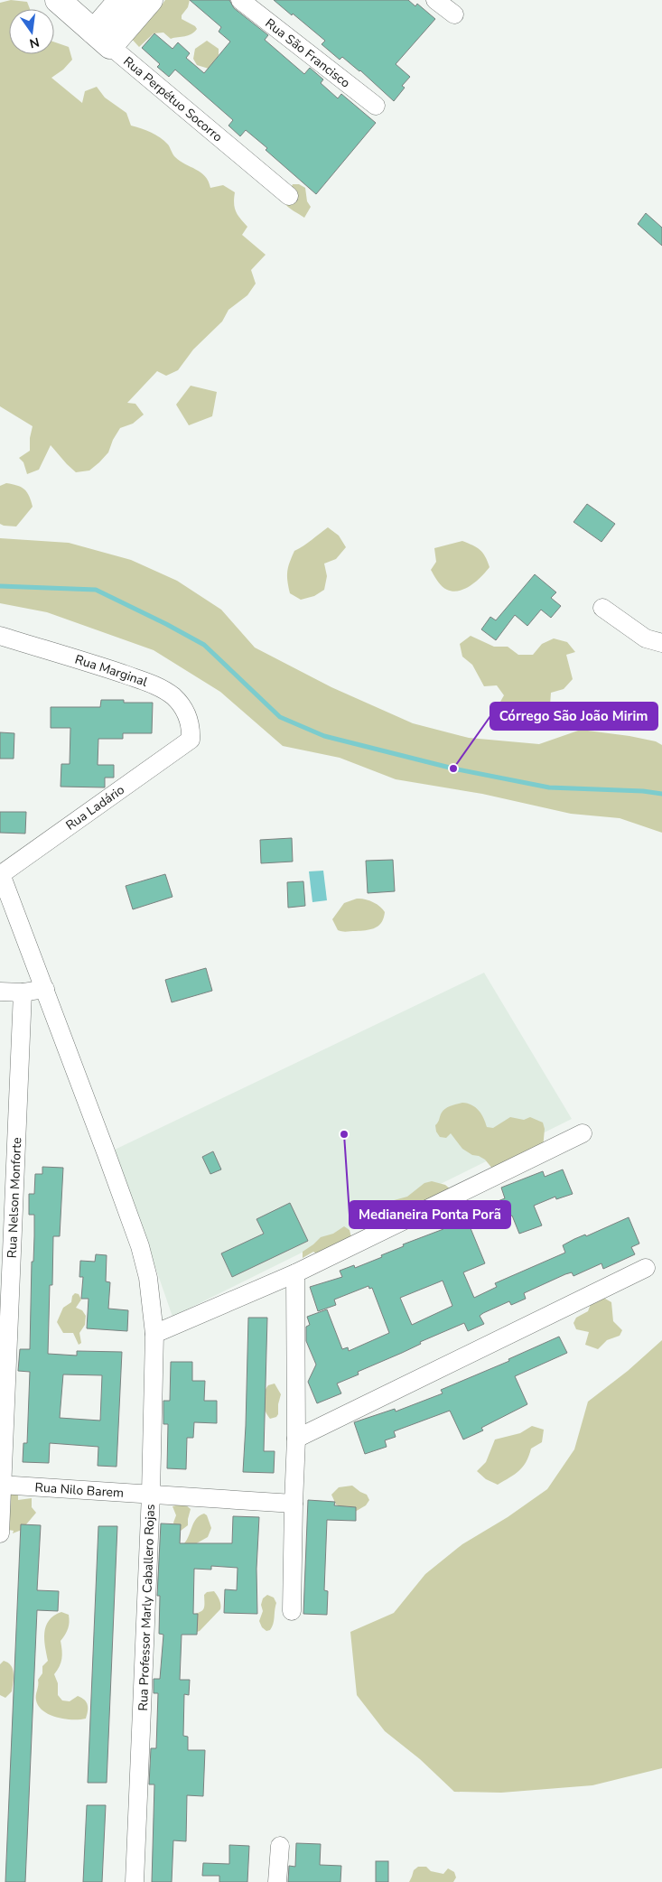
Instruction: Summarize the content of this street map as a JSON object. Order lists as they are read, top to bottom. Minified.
{"streets":{"street":["Rua São Francisco","Rua Perpétuo Socorro","Rua Marginal","Rua Ladário","Rua Nelson Monforte","Rua Nilo Barem","Rua Professor Marly Caballero Rojas"]},"crossings":[["Rua Marginal","Rua Ladário"],["Rua Ladário","Rua Professor Marly Caballero Rojas"],["Rua Nelson Monforte","Rua Nilo Barem"],["Rua Nilo Barem","Rua Professor Marly Caballero Rojas"]],"places":["Córrego São João Mirim","Medianeira Ponta Porã"],"north":"bottom"}
